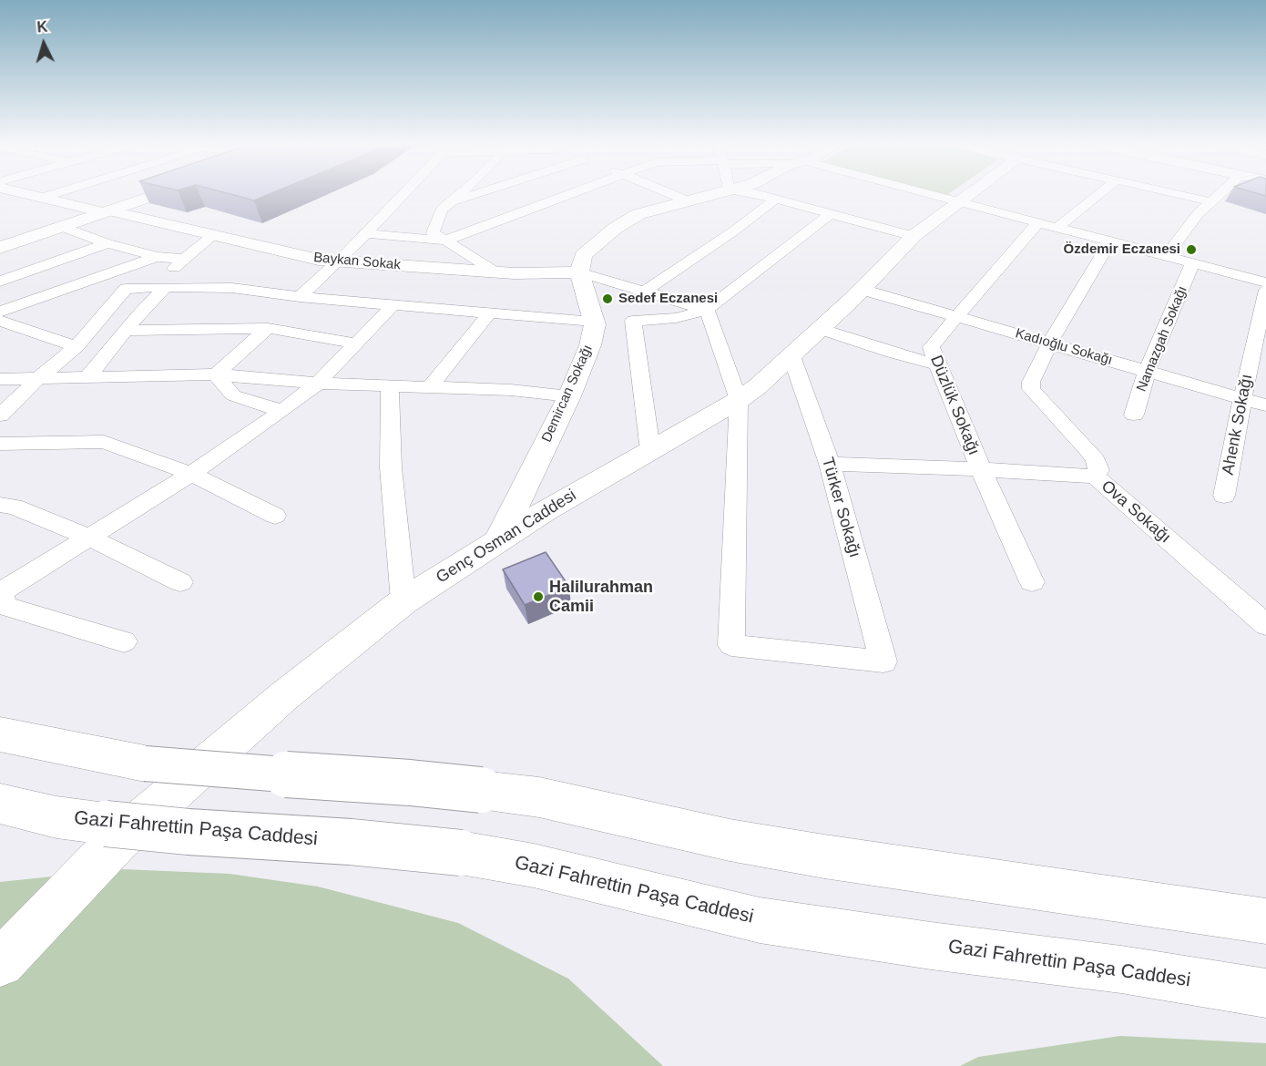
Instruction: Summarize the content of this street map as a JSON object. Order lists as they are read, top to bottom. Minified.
{"streets":{"main road":["Baykan Sokak","Demircan Sokağı","Genç Osman Caddesi","Gazi Fahrettin Paşa Caddesi"],"street":["Namazgah Sokağı","Kadıoğlu Sokağı","Düzlük Sokağı","Ahenk Sokağı","Türker Sokağı","Ova Sokağı"]},"crossings":[["Baykan Sokak","Demircan Sokağı"],["Namazgah Sokağı","Kadıoğlu Sokağı"],["Kadıoğlu Sokağı","Düzlük Sokağı"],["Kadıoğlu Sokağı","Ahenk Sokağı"],["Kadıoğlu Sokağı","Ova Sokağı"],["Kadıoğlu Sokağı","Genç Osman Caddesi"],["Demircan Sokağı","Genç Osman Caddesi"],["Türker Sokağı","Genç Osman Caddesi"]],"places":["Özdemir Eczanesi","Sedef Eczanesi","Halilurahman Camii"],"north":"top"}
